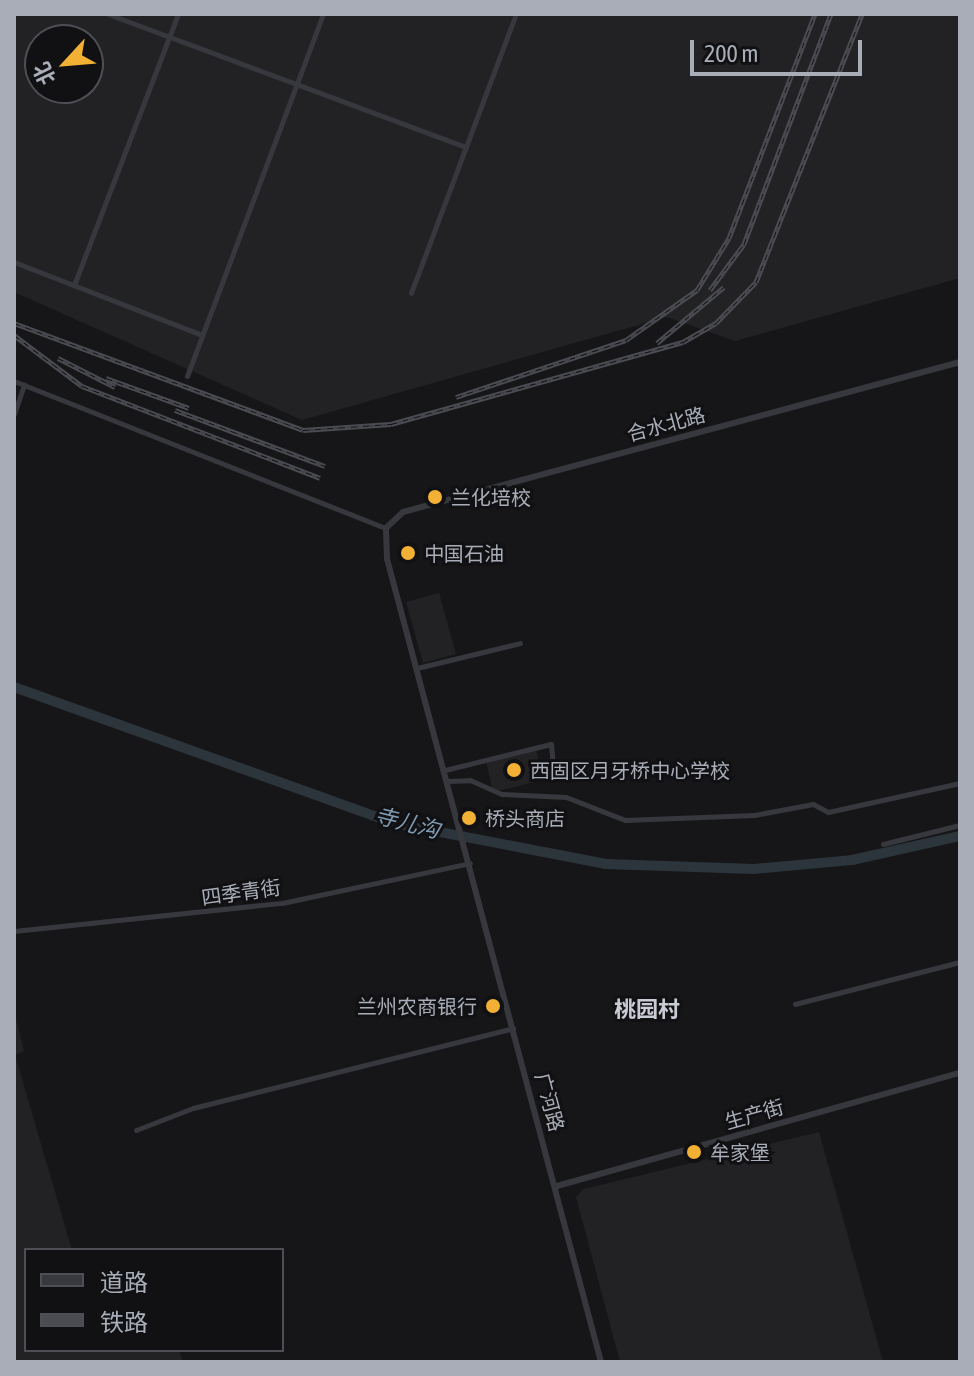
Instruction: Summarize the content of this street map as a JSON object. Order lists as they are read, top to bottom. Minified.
{"streets":{"street":["合水北路","四季青街","广河路","生产街"]},"crossings":[["四季青街","广河路"],["广河路","生产街"]],"districts":["桃园村"],"water":["寺儿沟"],"places":["兰化培校","中国石油","西固区月牙桥中心学校","桥头商店","兰州农商银行","牟家堡"],"legend":["道路","铁路"],"scale_bar":"200 m","north":"bottom left"}
